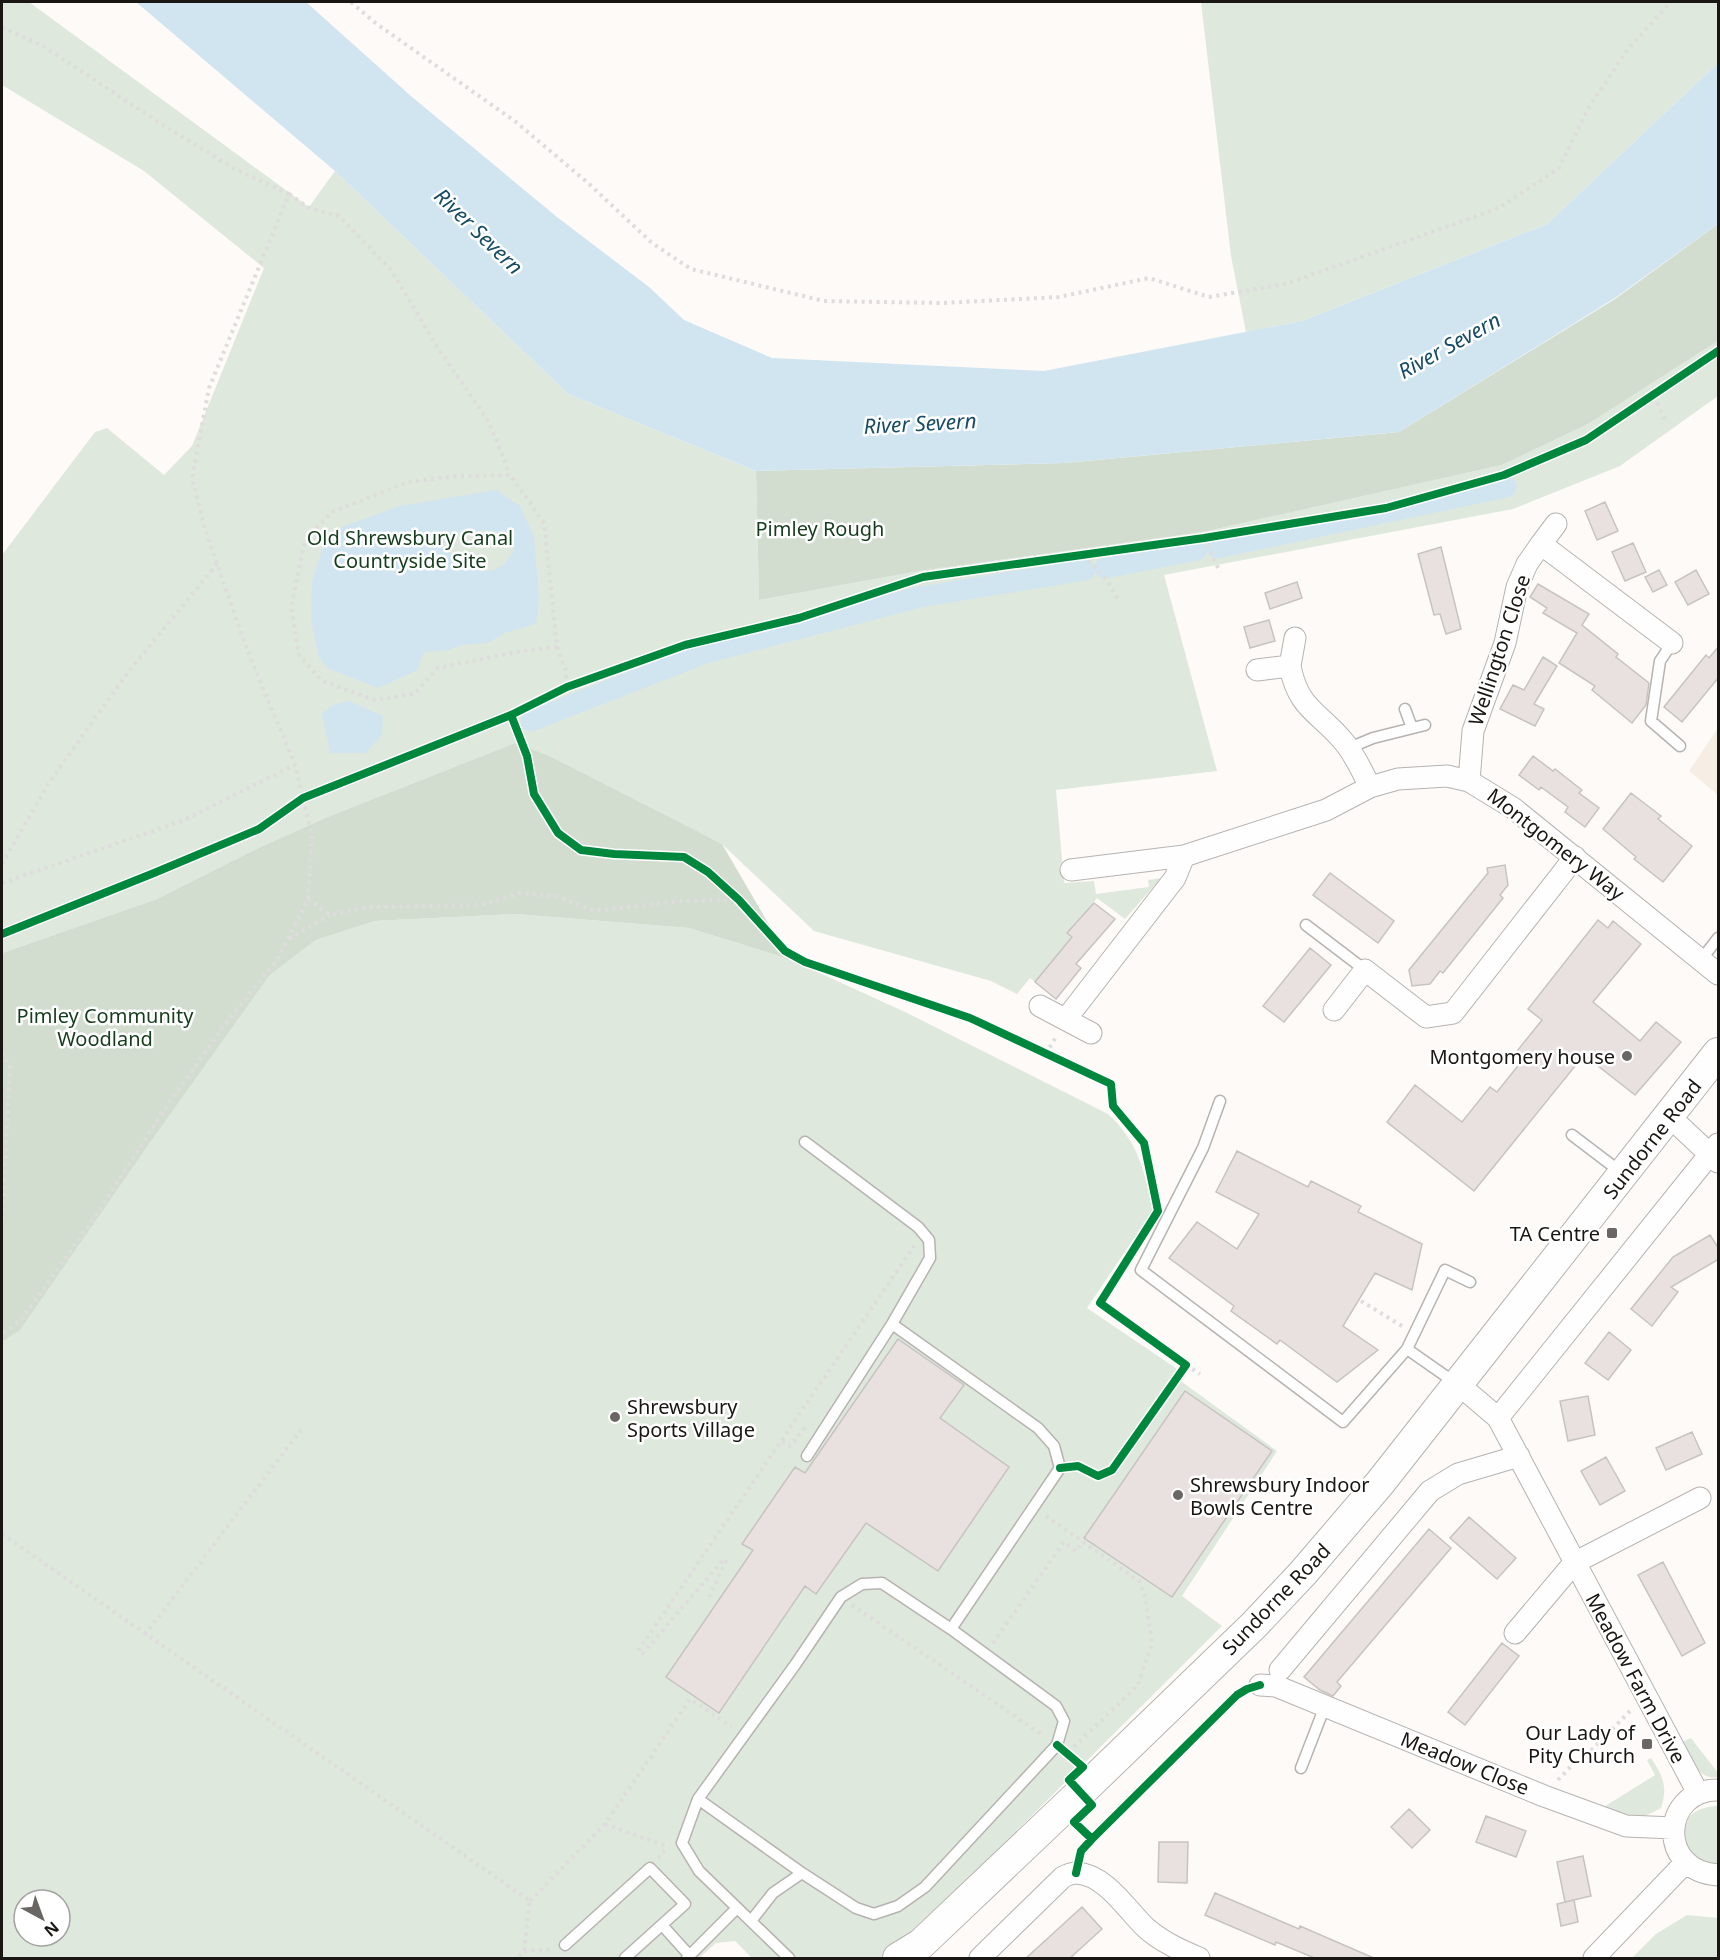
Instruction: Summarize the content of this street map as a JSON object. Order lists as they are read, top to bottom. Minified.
{"streets":{"main road":["Sundorne Road"],"street":["Wellington Close","Montgomery Way","Meadow Farm Drive","Meadow Close"]},"crossings":[["Wellington Close","Montgomery Way"],["Sundorne Road","Meadow Farm Drive"],["Meadow Farm Drive","Meadow Close"]],"water":["River Severn"],"parks":["Pimley Rough","Old Shrewsbury Canal Countryside Site","Pimley Community Woodland"],"places":{"other":["Montgomery house","Shrewsbury Sports Village","Shrewsbury Indoor Bowls Centre"],"transit":["TA Centre","Our Lady of Pity Church"]},"north":"bottom right"}
